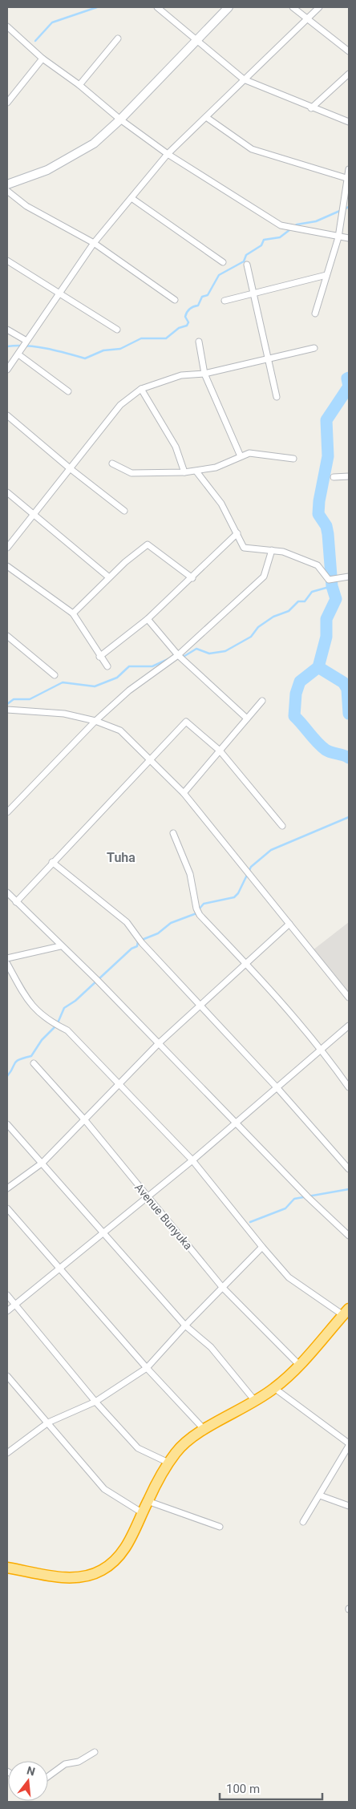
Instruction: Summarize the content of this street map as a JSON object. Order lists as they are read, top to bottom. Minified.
{"streets":{"street":["Avenue Bunyuka"]},"districts":["Tuha"],"scale_bar":"100 m","north":"top"}
